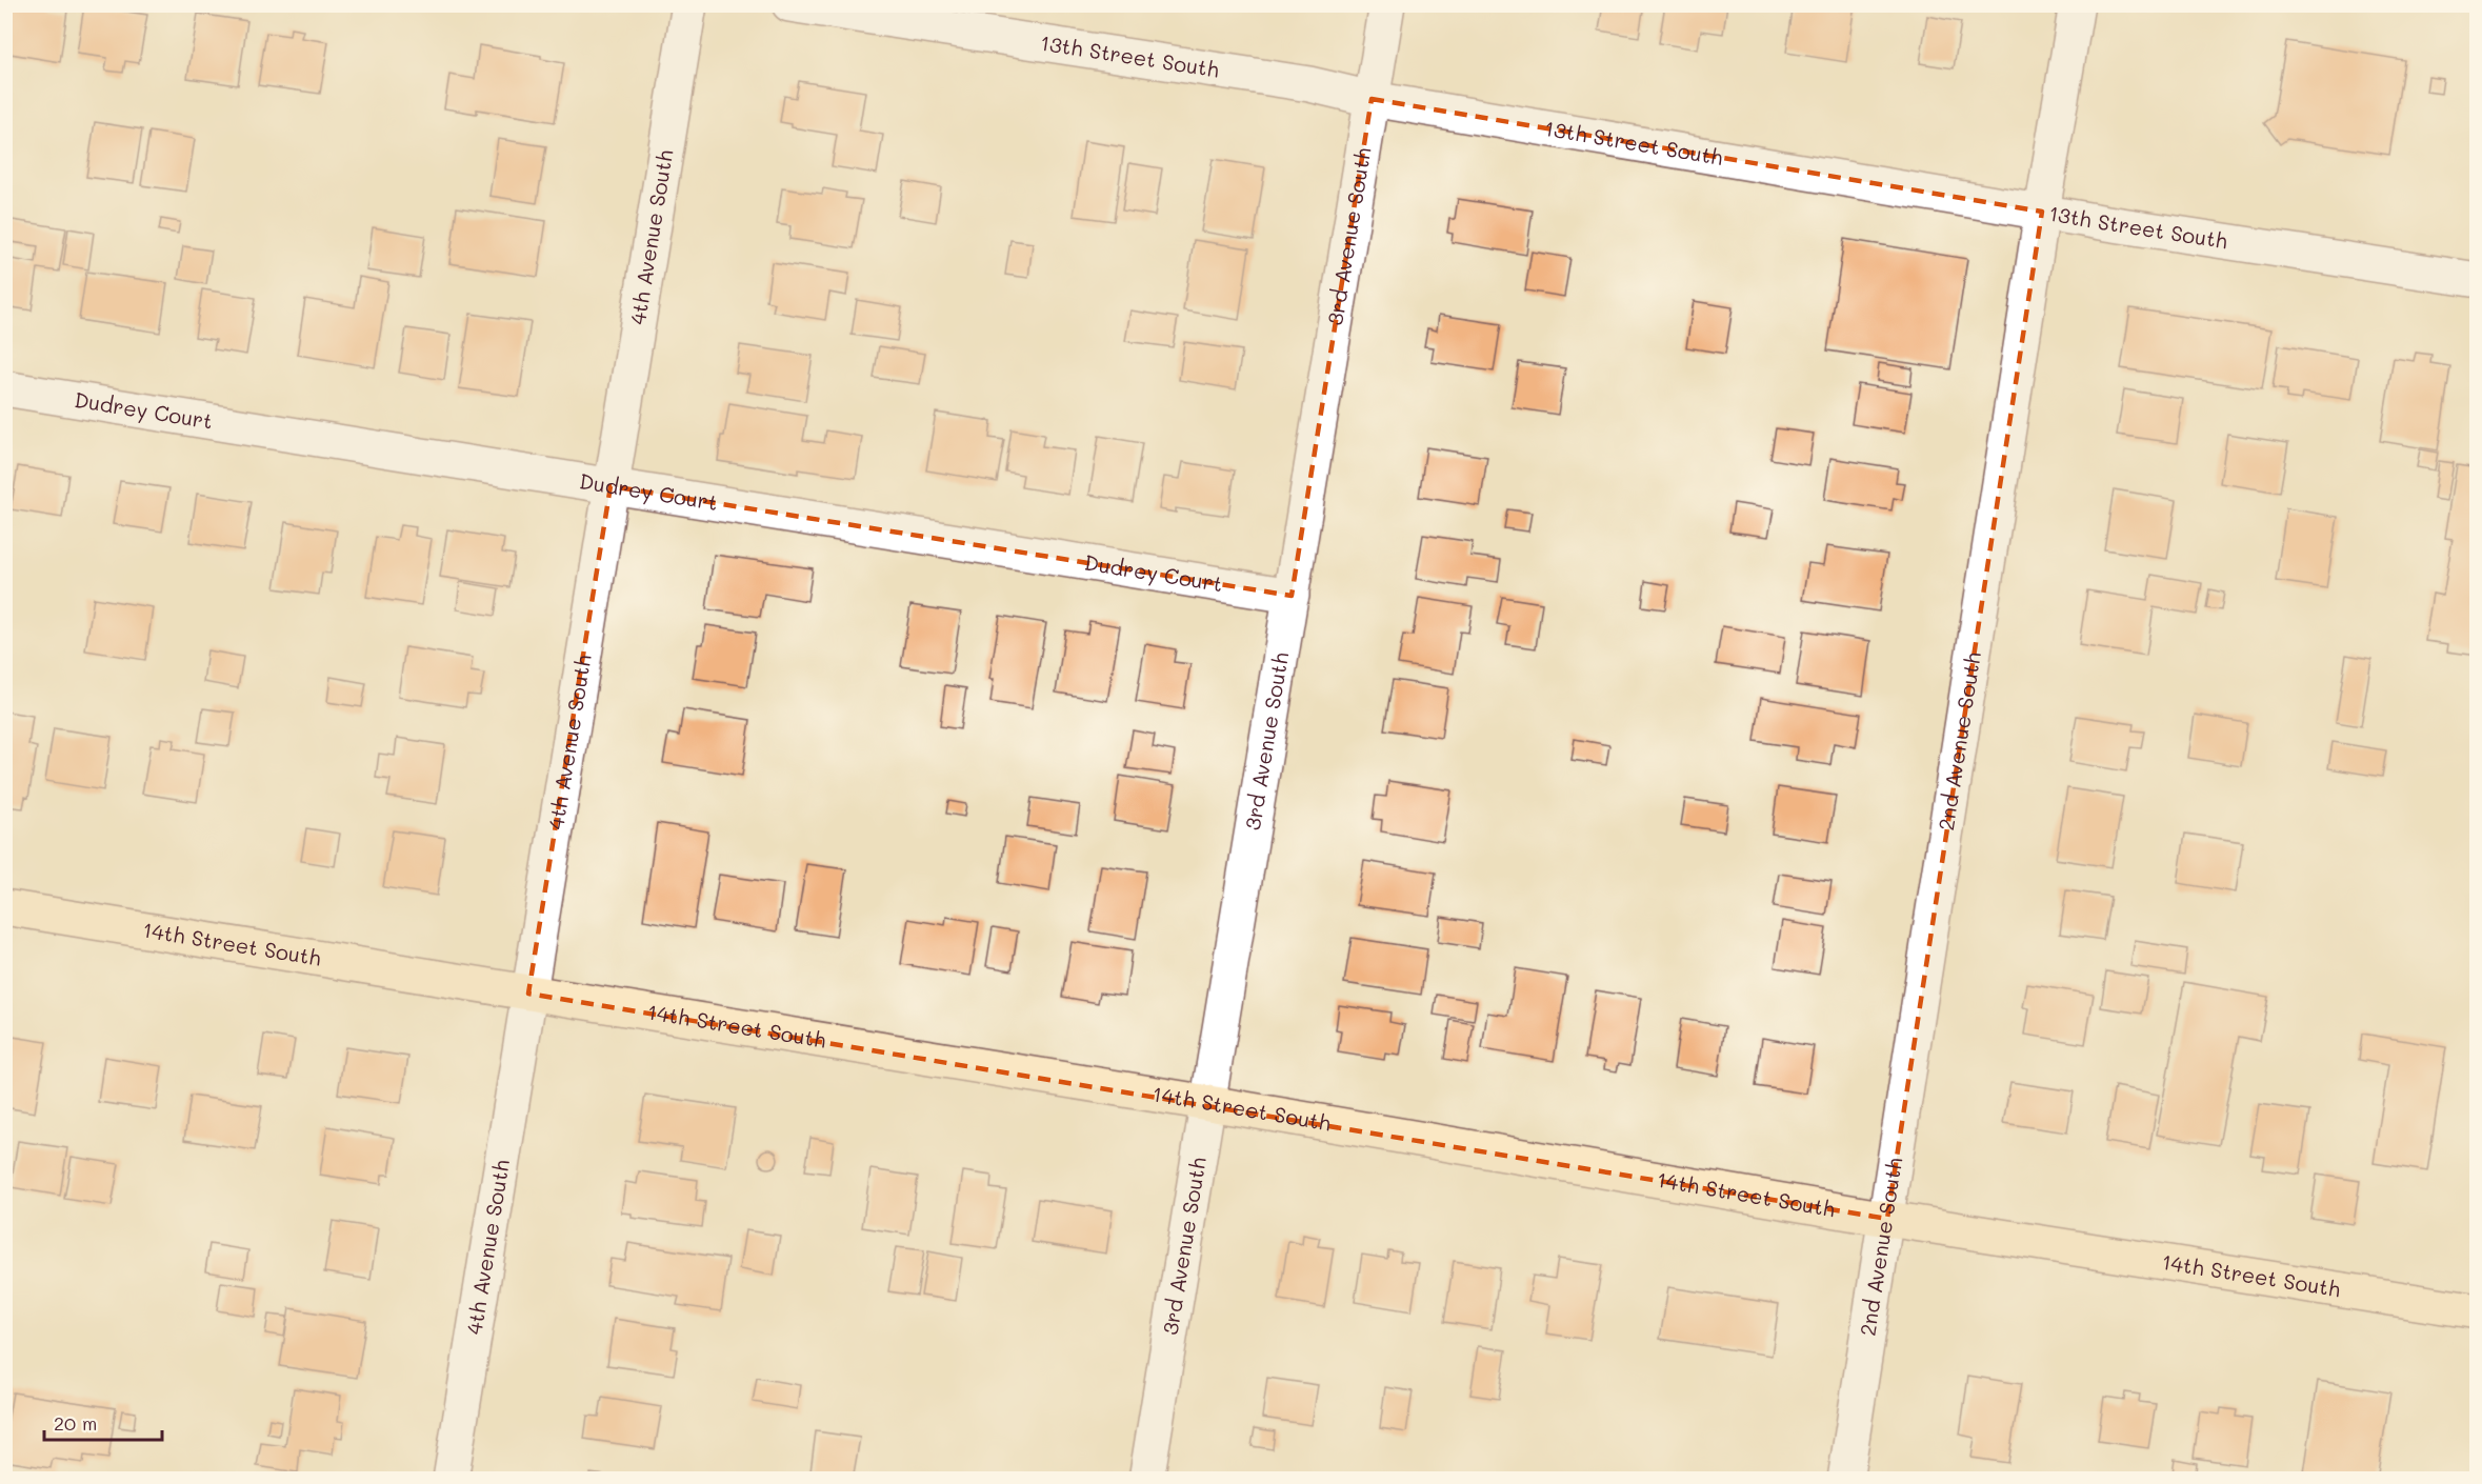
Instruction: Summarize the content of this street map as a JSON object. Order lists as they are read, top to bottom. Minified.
{"streets":{"street":["13th Street South","4th Avenue South","3rd Avenue South","Dudrey Court","2nd Avenue South","14th Street South"]},"crossings":[["13th Street South","3rd Avenue South"],["13th Street South","2nd Avenue South"],["4th Avenue South","Dudrey Court"],["4th Avenue South","14th Street South"],["3rd Avenue South","Dudrey Court"],["3rd Avenue South","14th Street South"],["2nd Avenue South","14th Street South"]],"scale_bar":"20 m"}
